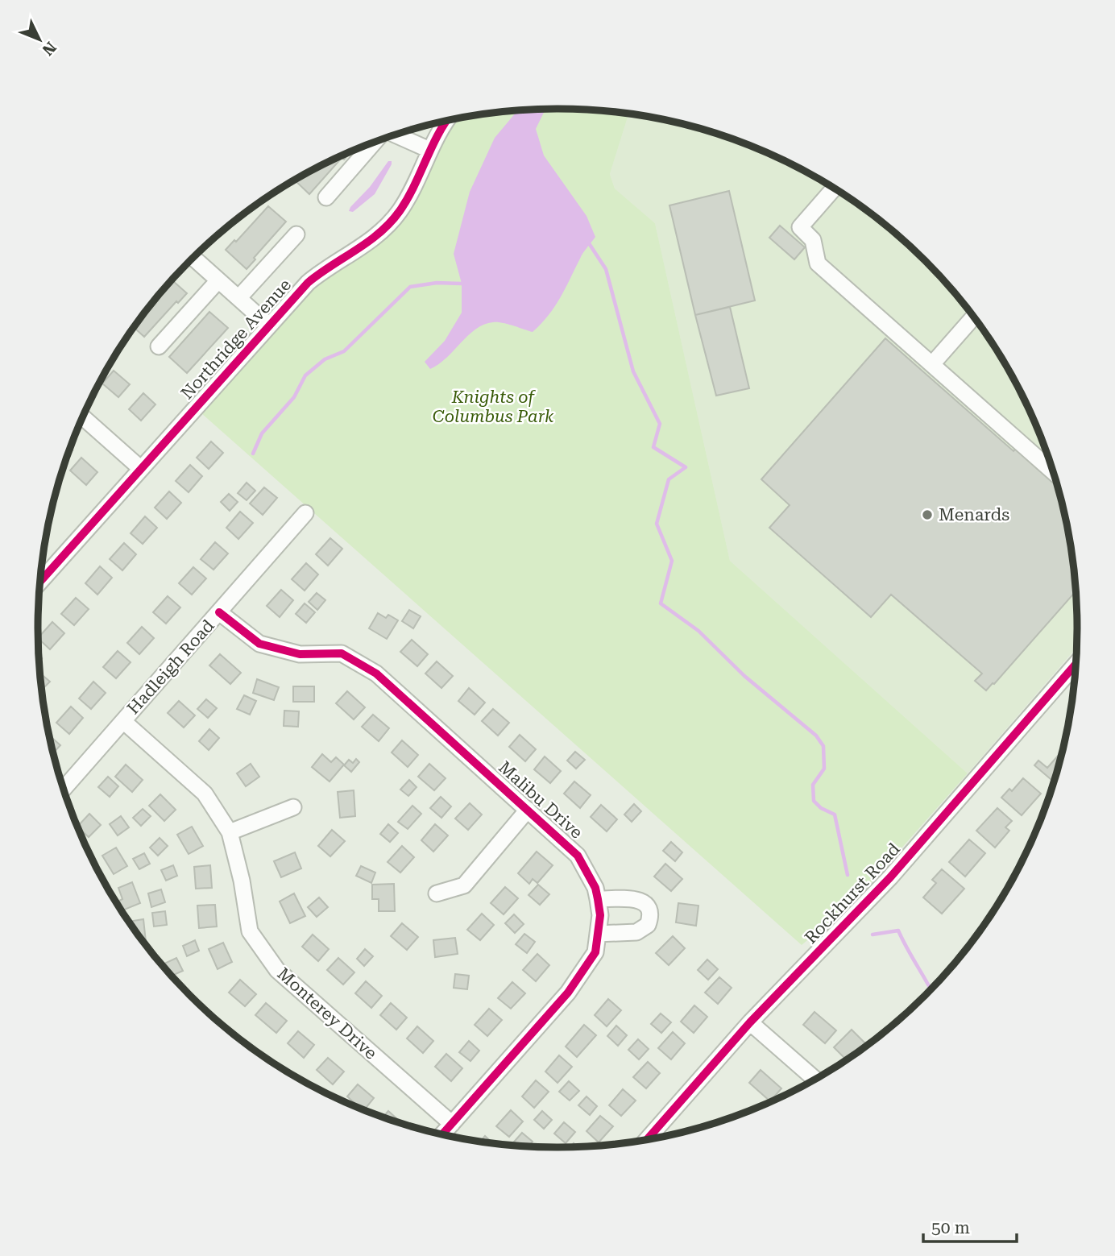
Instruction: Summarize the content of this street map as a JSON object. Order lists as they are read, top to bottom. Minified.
{"streets":{"street":["Northridge Avenue","Hadleigh Road","Malibu Drive","Rockhurst Road","Monterey Drive"]},"crossings":[["Hadleigh Road","Malibu Drive"],["Hadleigh Road","Monterey Drive"],["Malibu Drive","Monterey Drive"]],"parks":["Knights of Columbus Park"],"places":["Menards"],"scale_bar":"50 m","north":"bottom right"}
